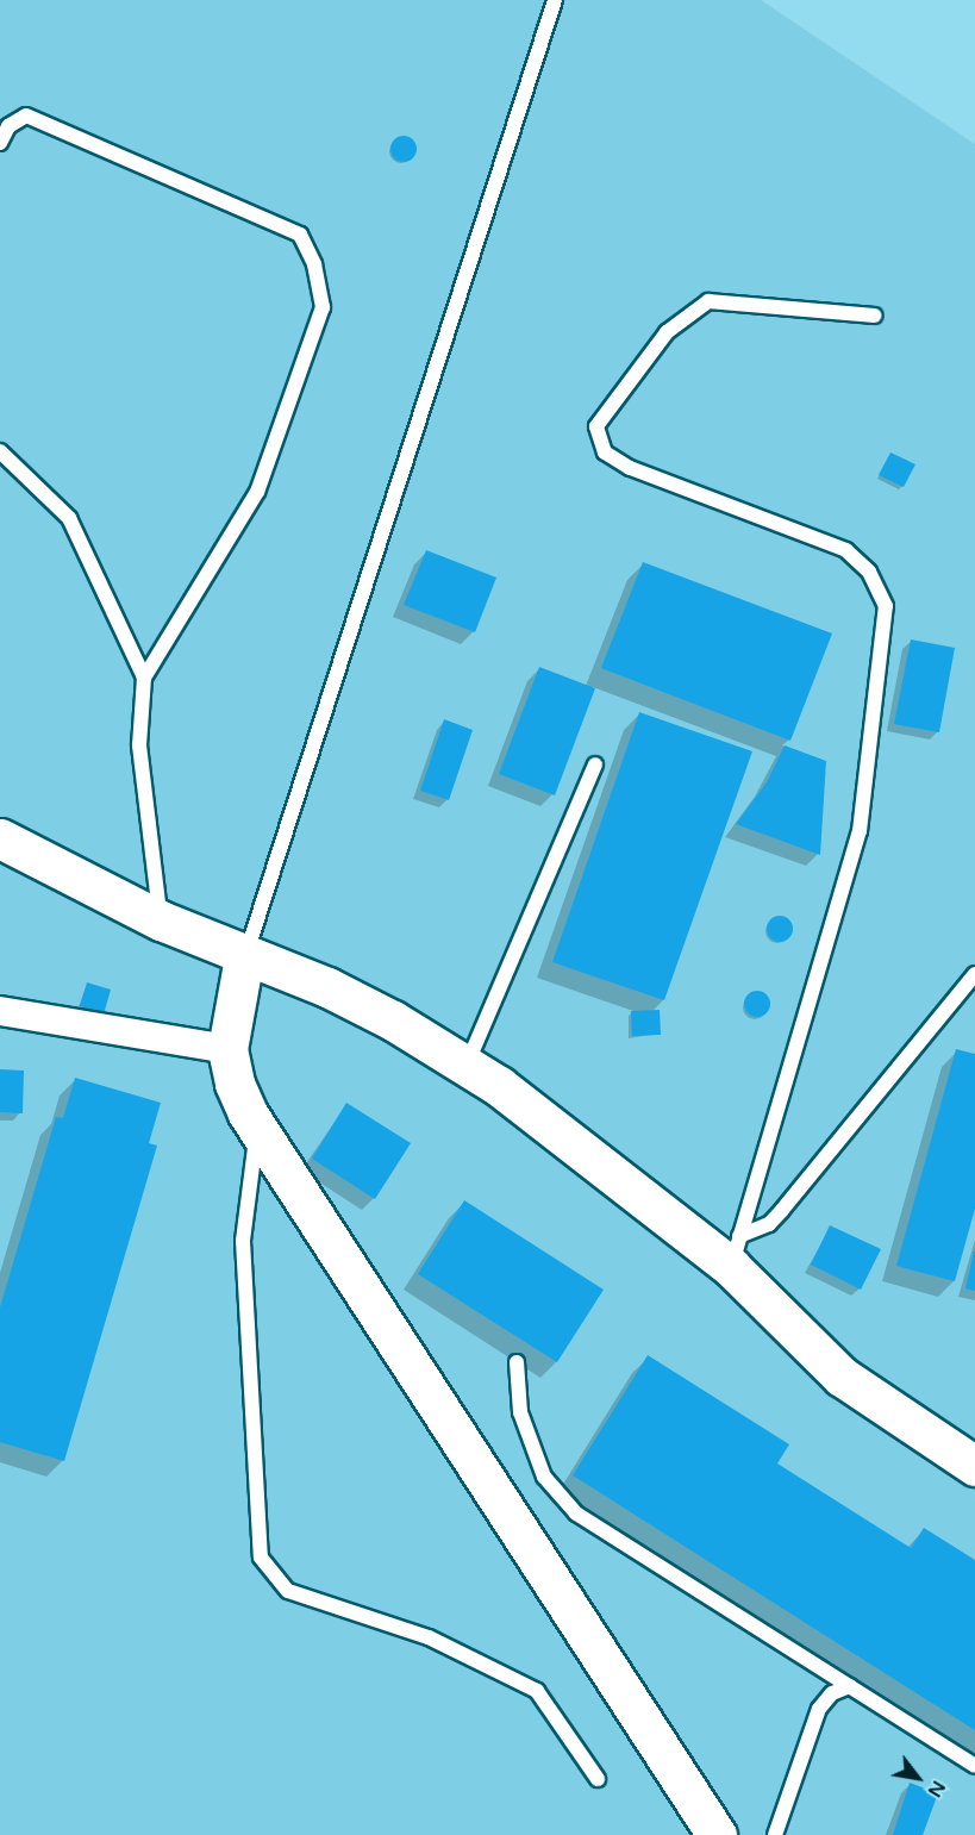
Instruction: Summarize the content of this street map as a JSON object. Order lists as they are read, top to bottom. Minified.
{"north":"bottom right"}
